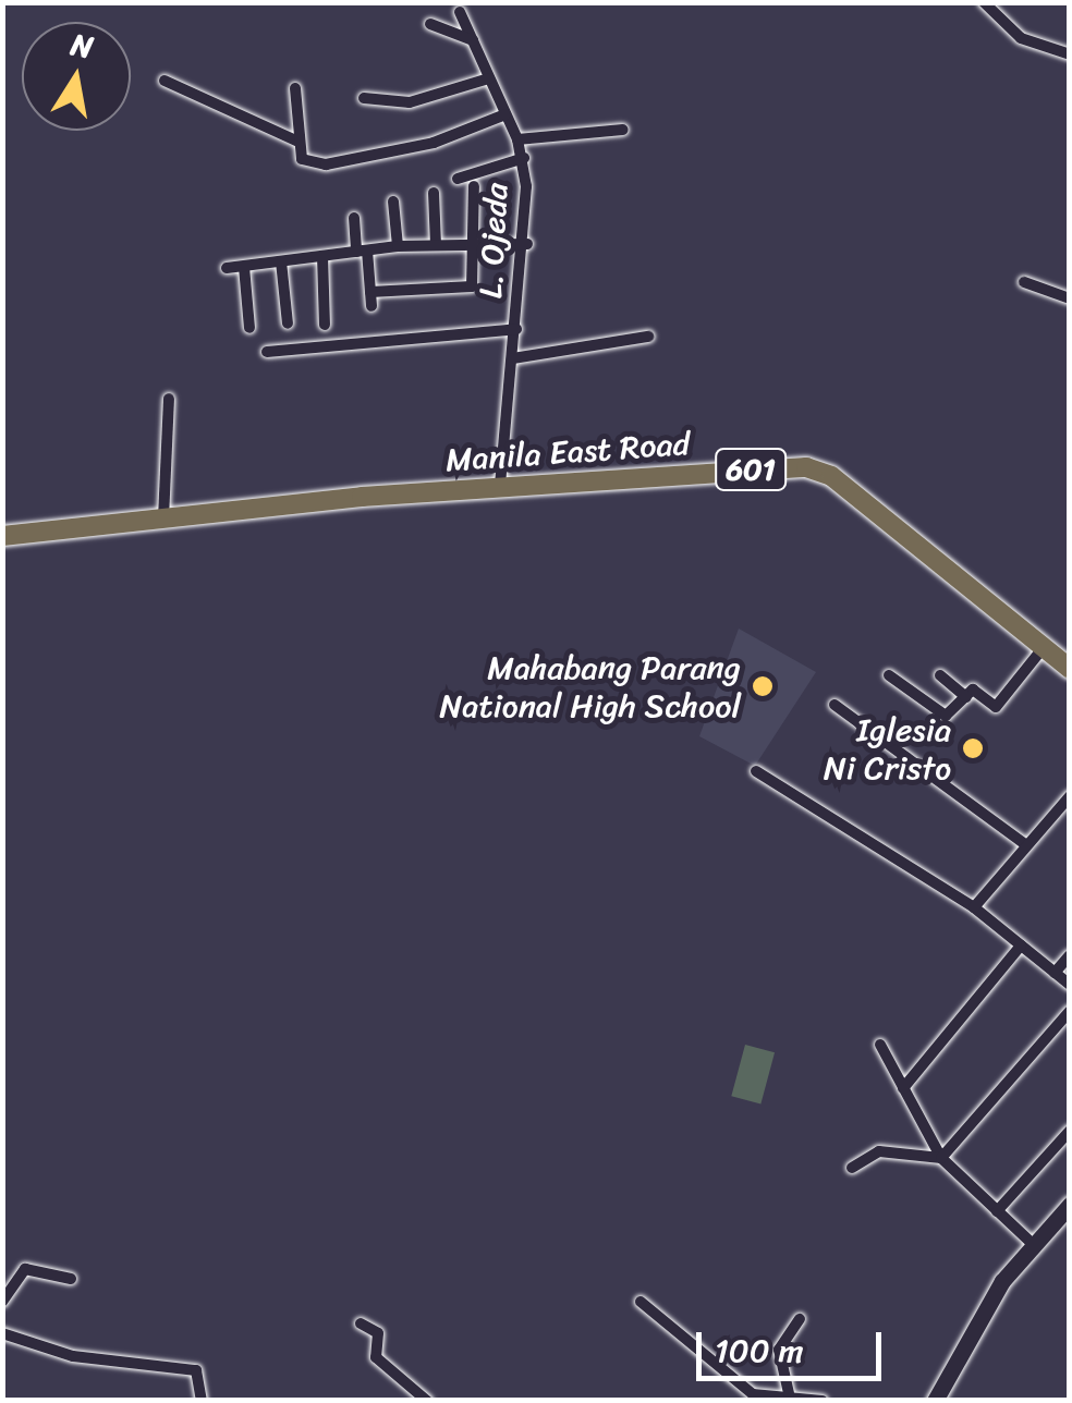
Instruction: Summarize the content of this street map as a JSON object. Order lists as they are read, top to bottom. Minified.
{"streets":{"main road":["Manila East Road","601"],"street":["L. Ojeda"]},"crossings":[["L. Ojeda","Manila East Road"]],"places":["Mahabang Parang National High School","Iglesia Ni Cristo"],"scale_bar":"100 m","north":"top"}
